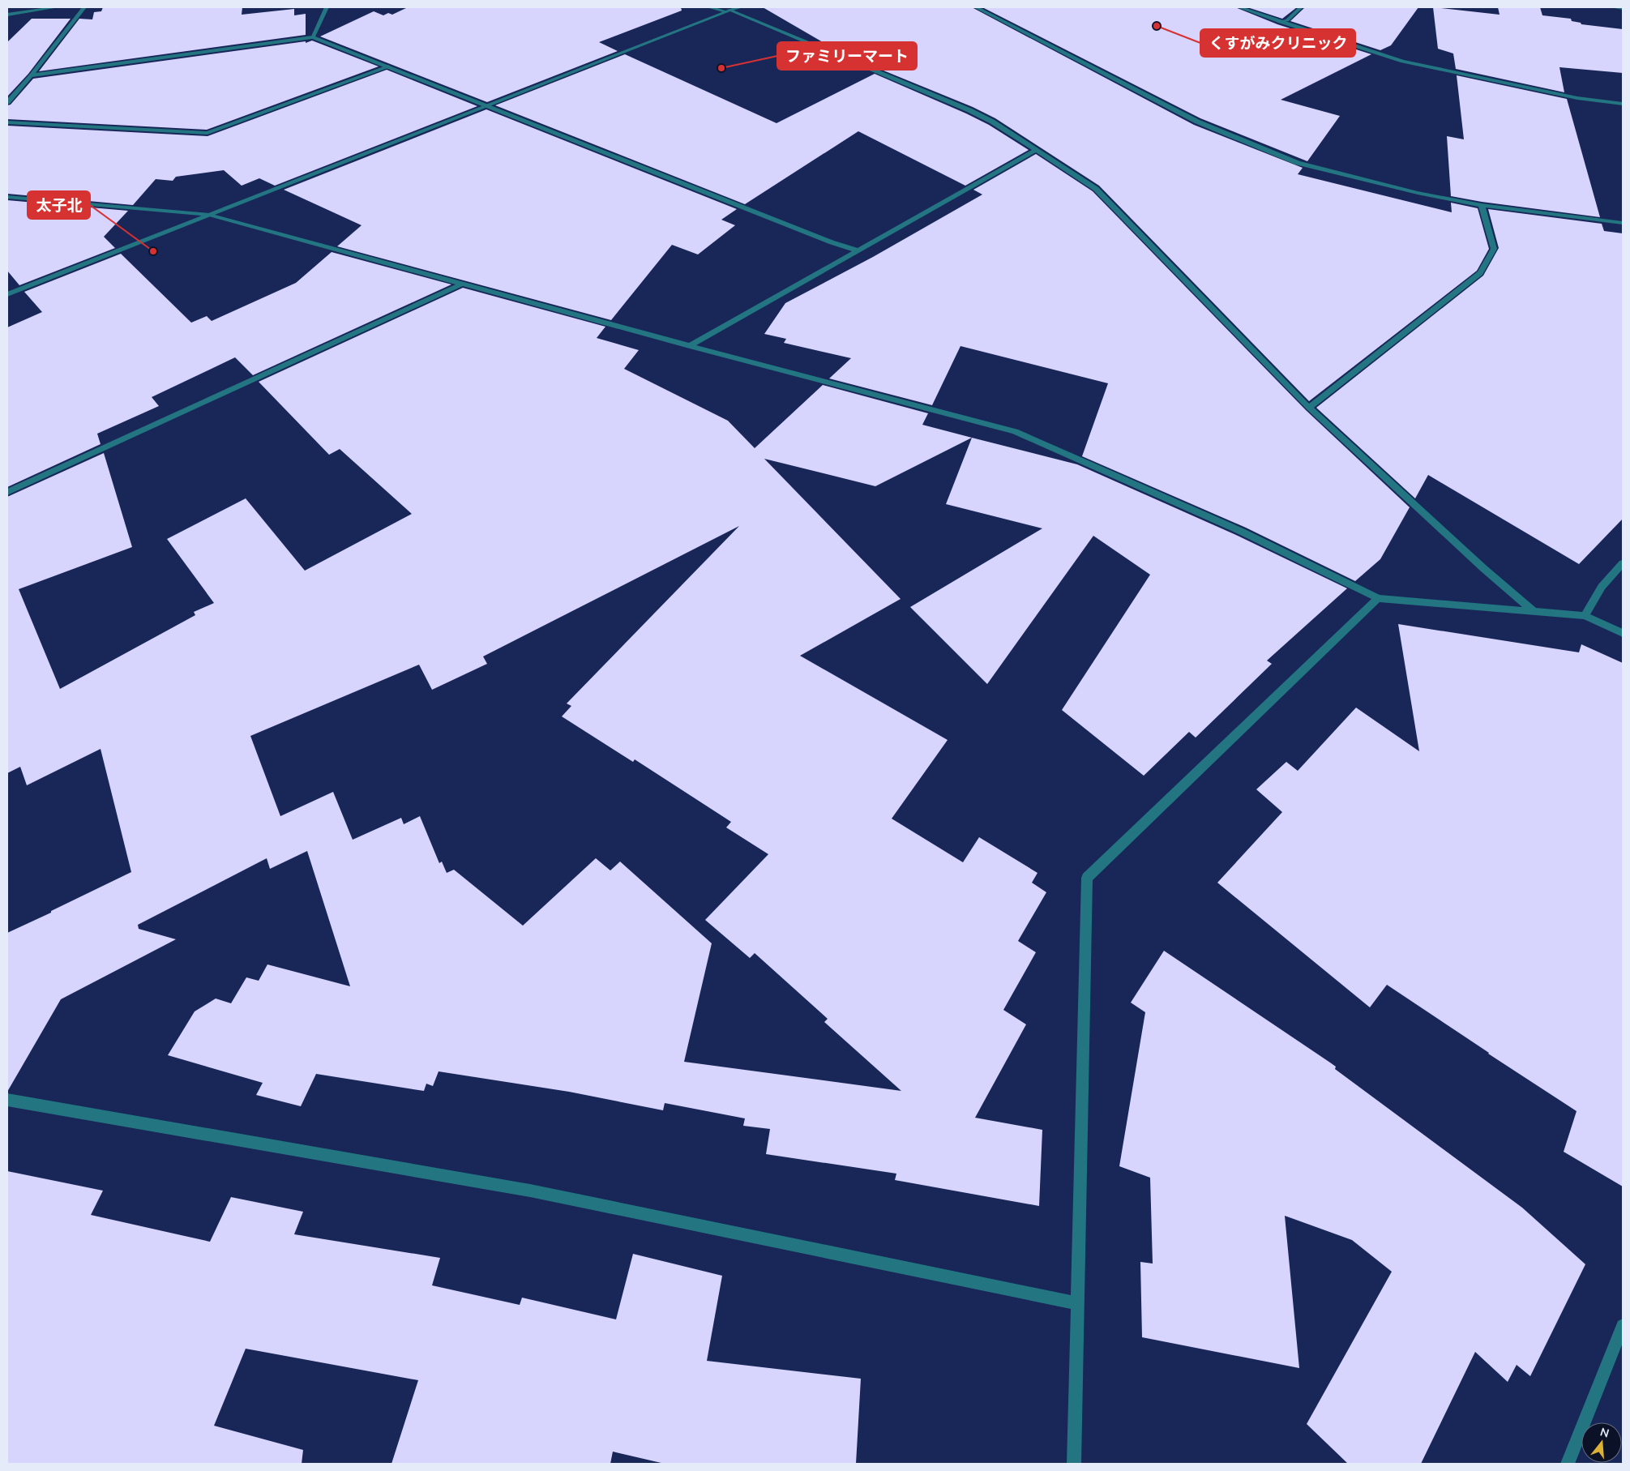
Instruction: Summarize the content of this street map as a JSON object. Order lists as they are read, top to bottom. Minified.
{"places":["くすがみクリニック","ファミリーマート","太子北"],"north":"top"}
